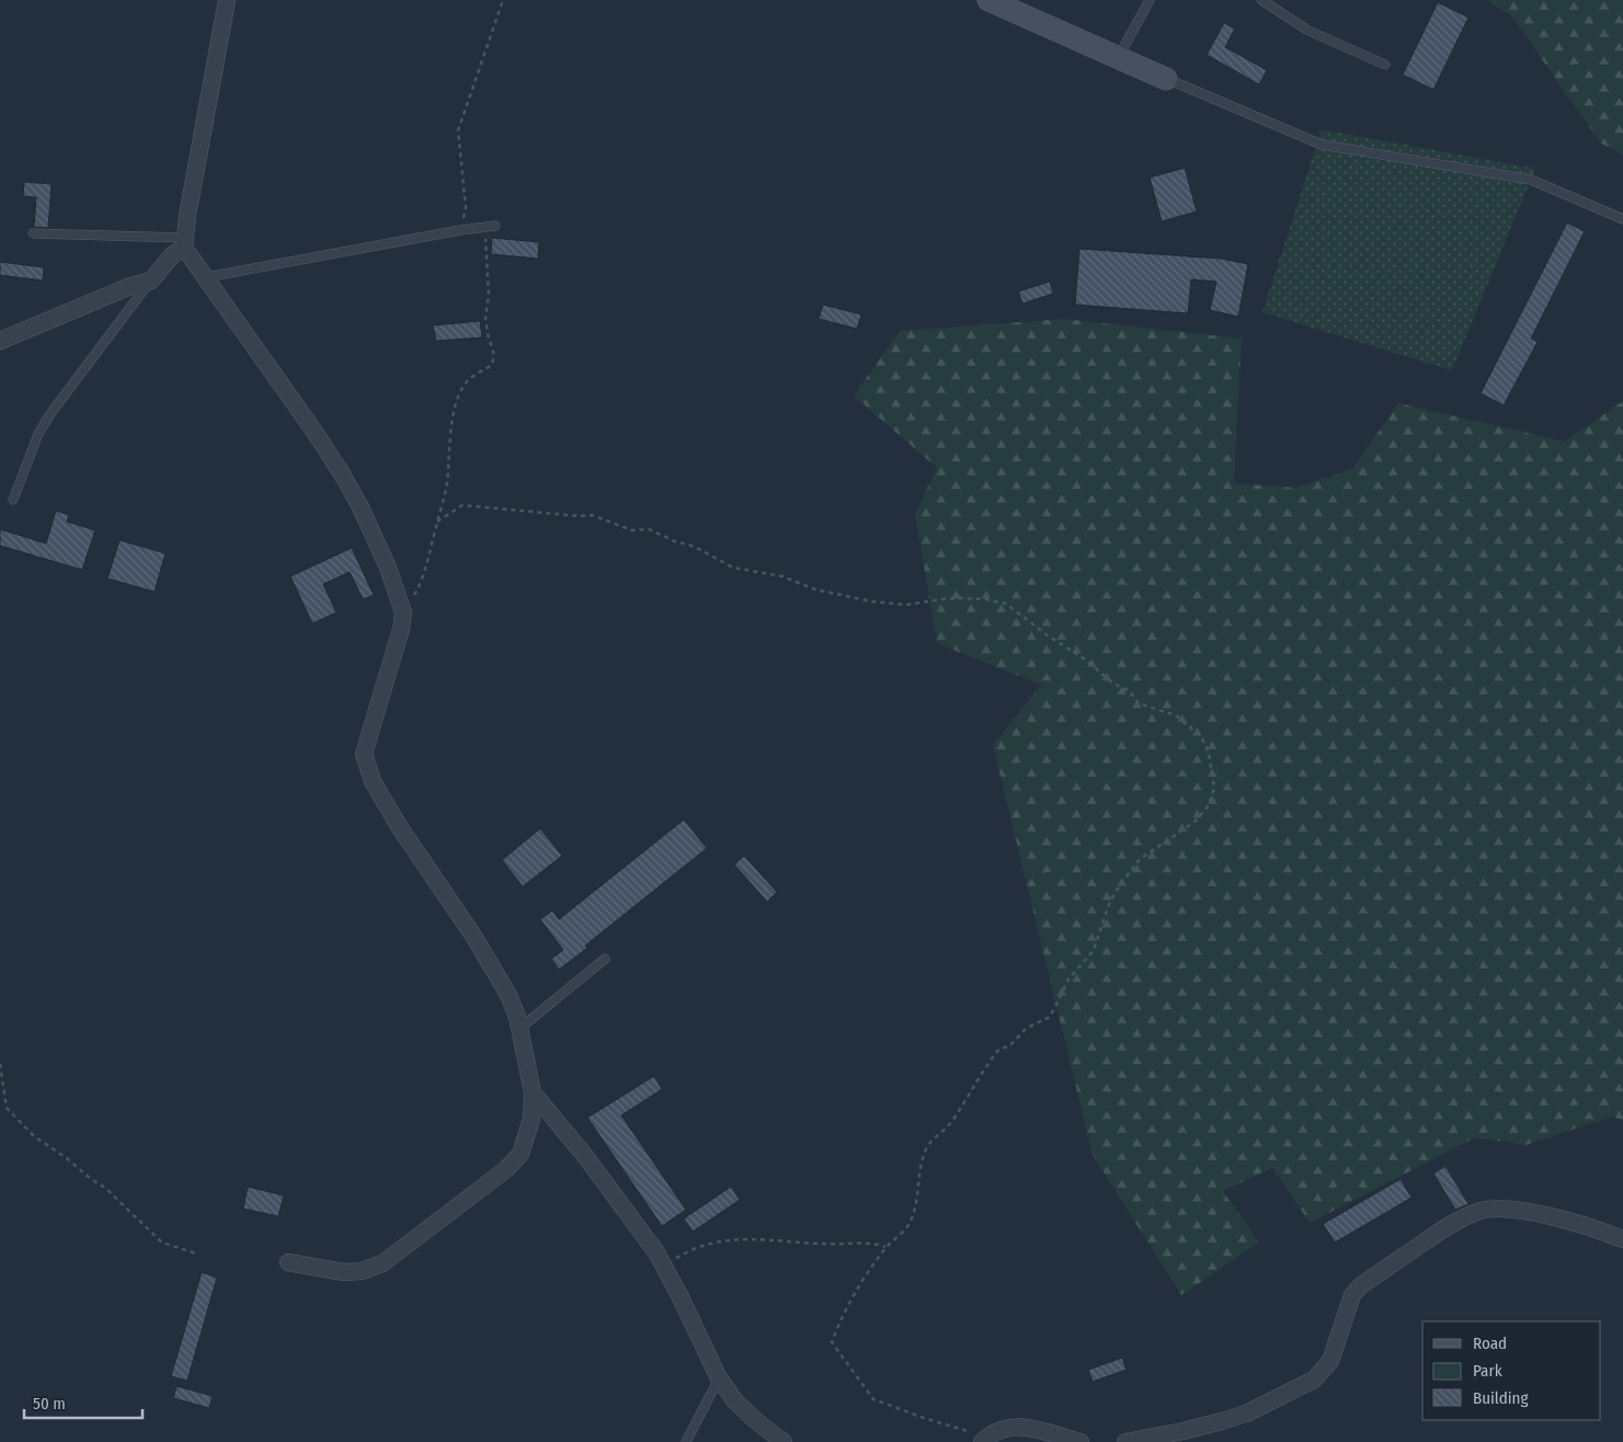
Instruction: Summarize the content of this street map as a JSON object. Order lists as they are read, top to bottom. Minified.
{"legend":["Road","Park","Building"],"scale_bar":"50 m"}
